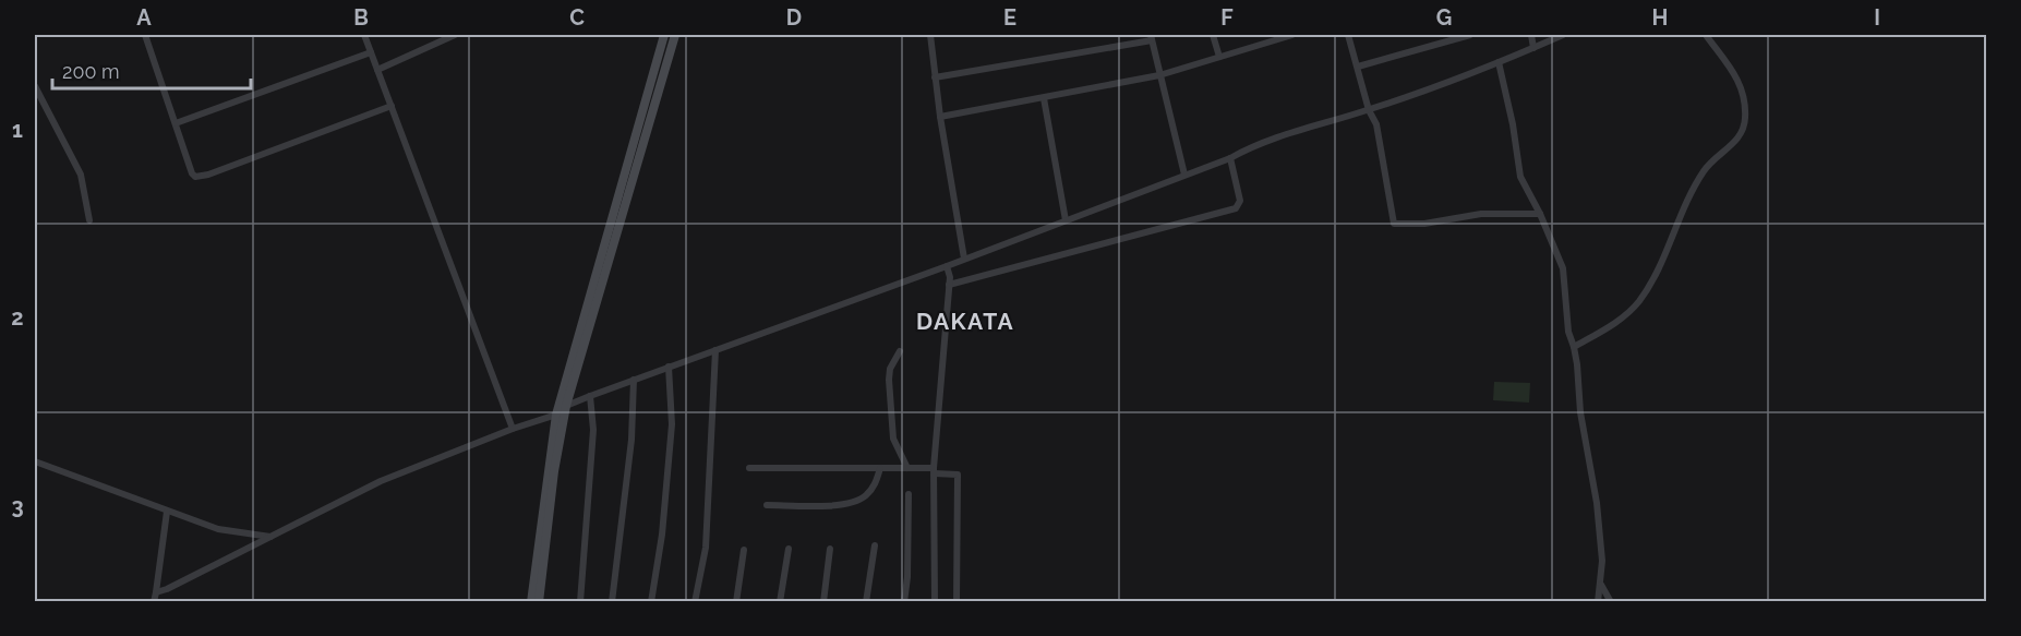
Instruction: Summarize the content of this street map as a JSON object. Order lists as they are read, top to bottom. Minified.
{"districts":["DAKATA"],"scale_bar":"200 m","grid":{"columns":["A","B","C","D","E","F","G","H","I"],"rows":["1","2","3"]}}
